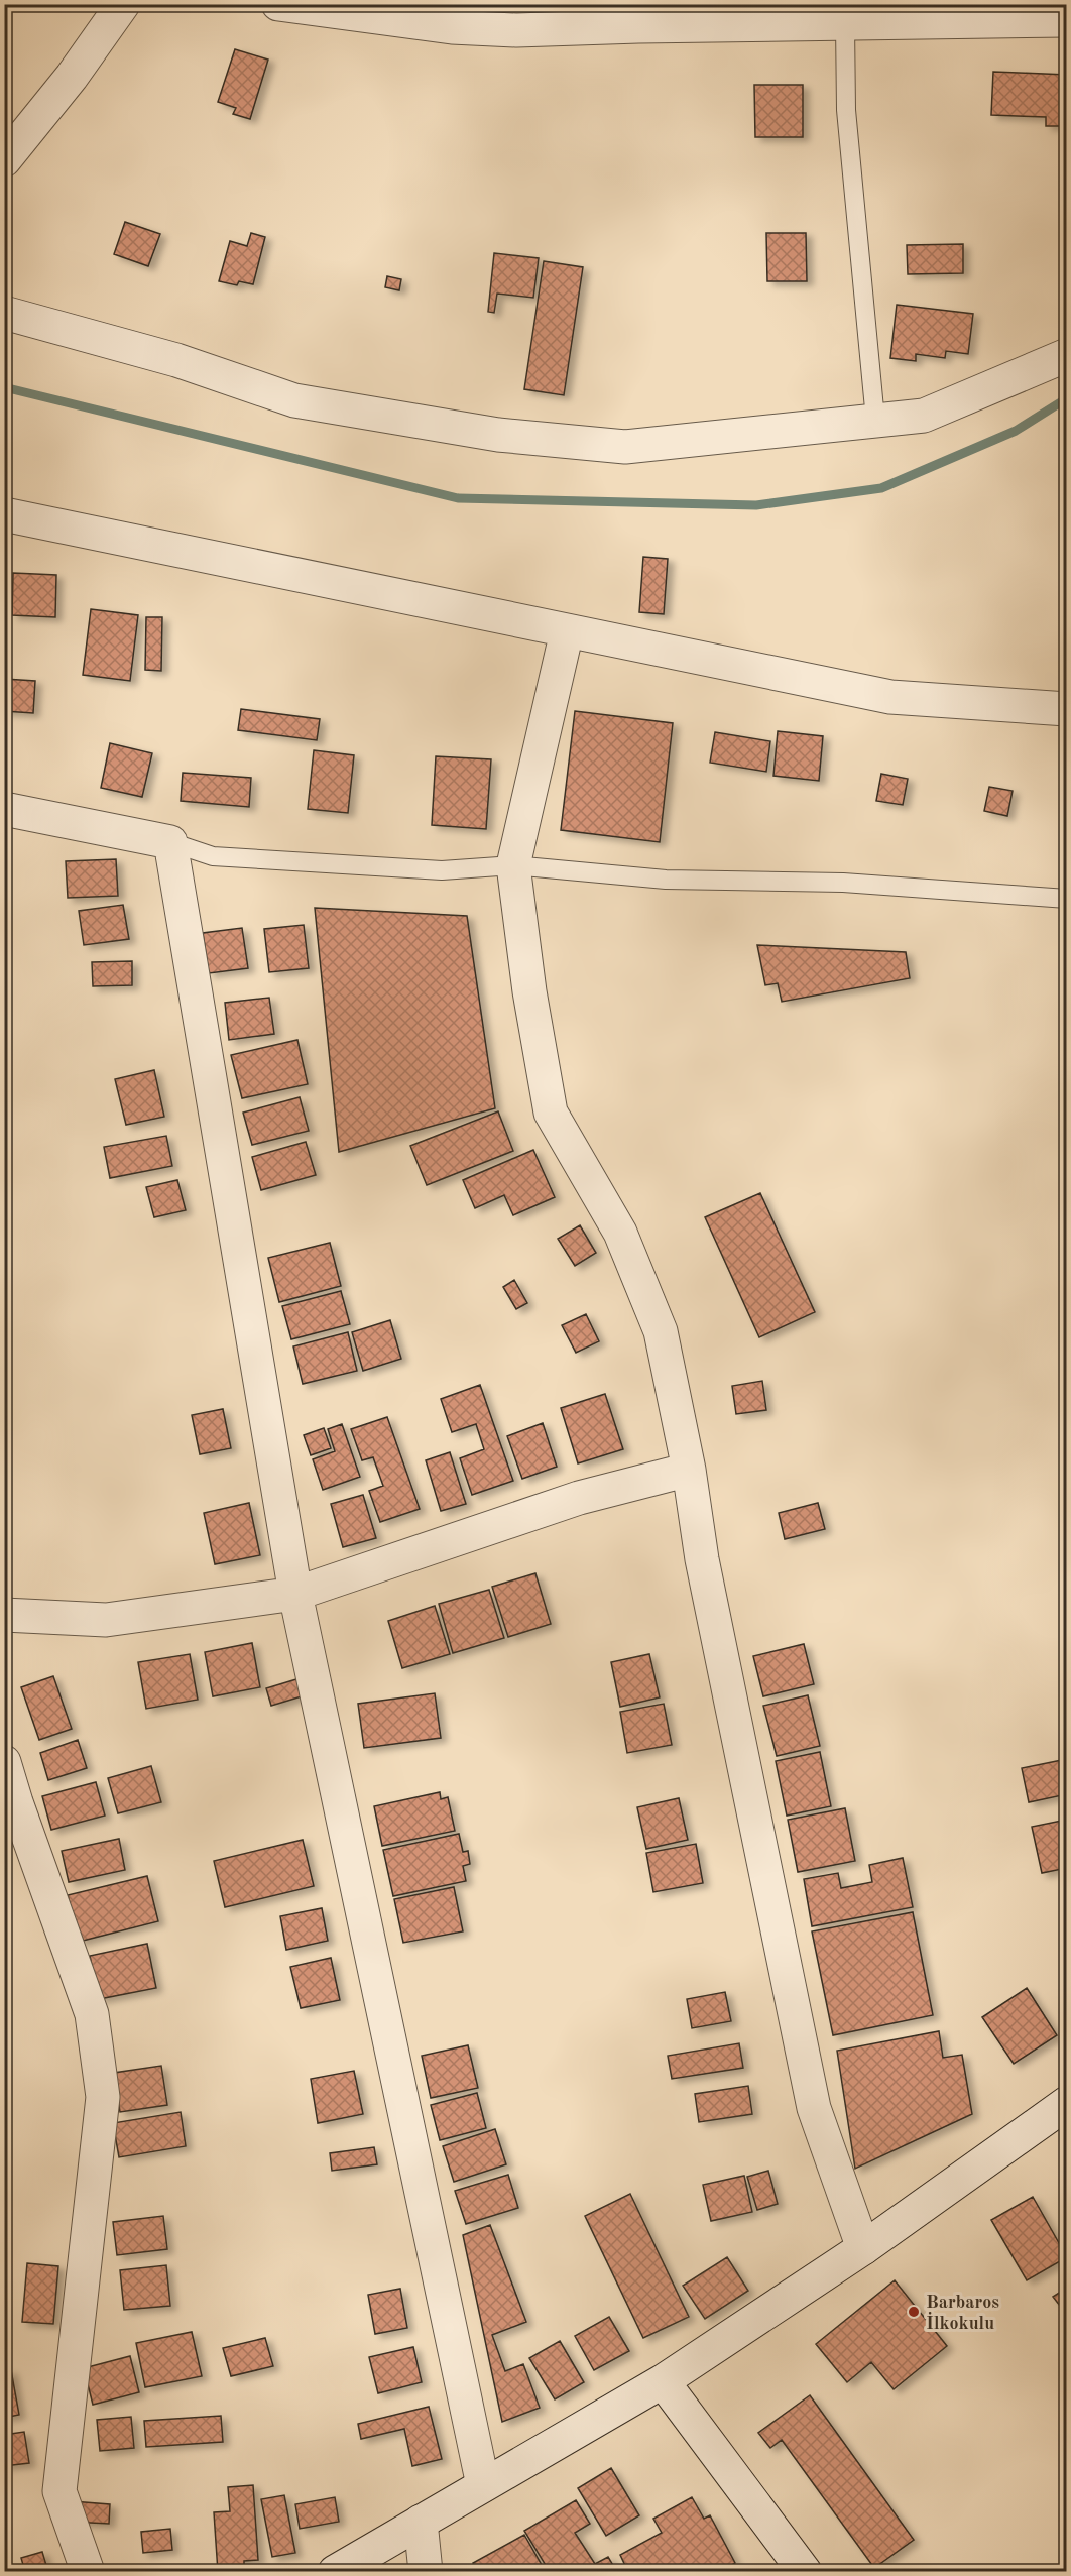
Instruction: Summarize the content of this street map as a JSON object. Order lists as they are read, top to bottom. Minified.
{"places":["Barbaros İlkokulu"]}
